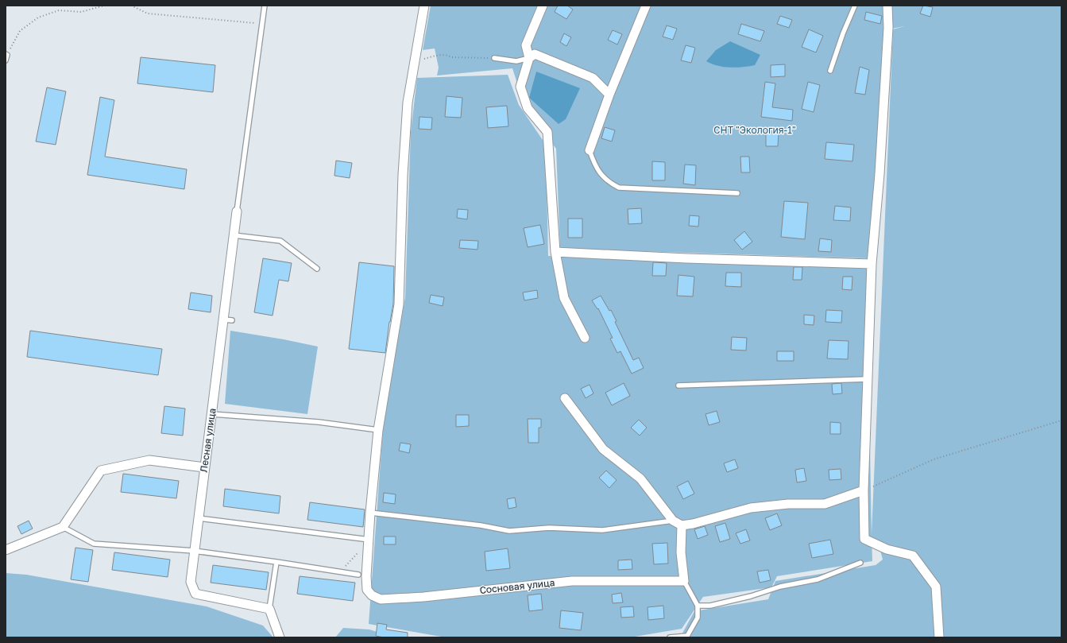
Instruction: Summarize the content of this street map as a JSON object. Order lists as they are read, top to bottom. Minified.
{"streets":{"street":["Лесная улица","Сосновая улица"]},"parks":["СНТ \"Экология-1\""]}
